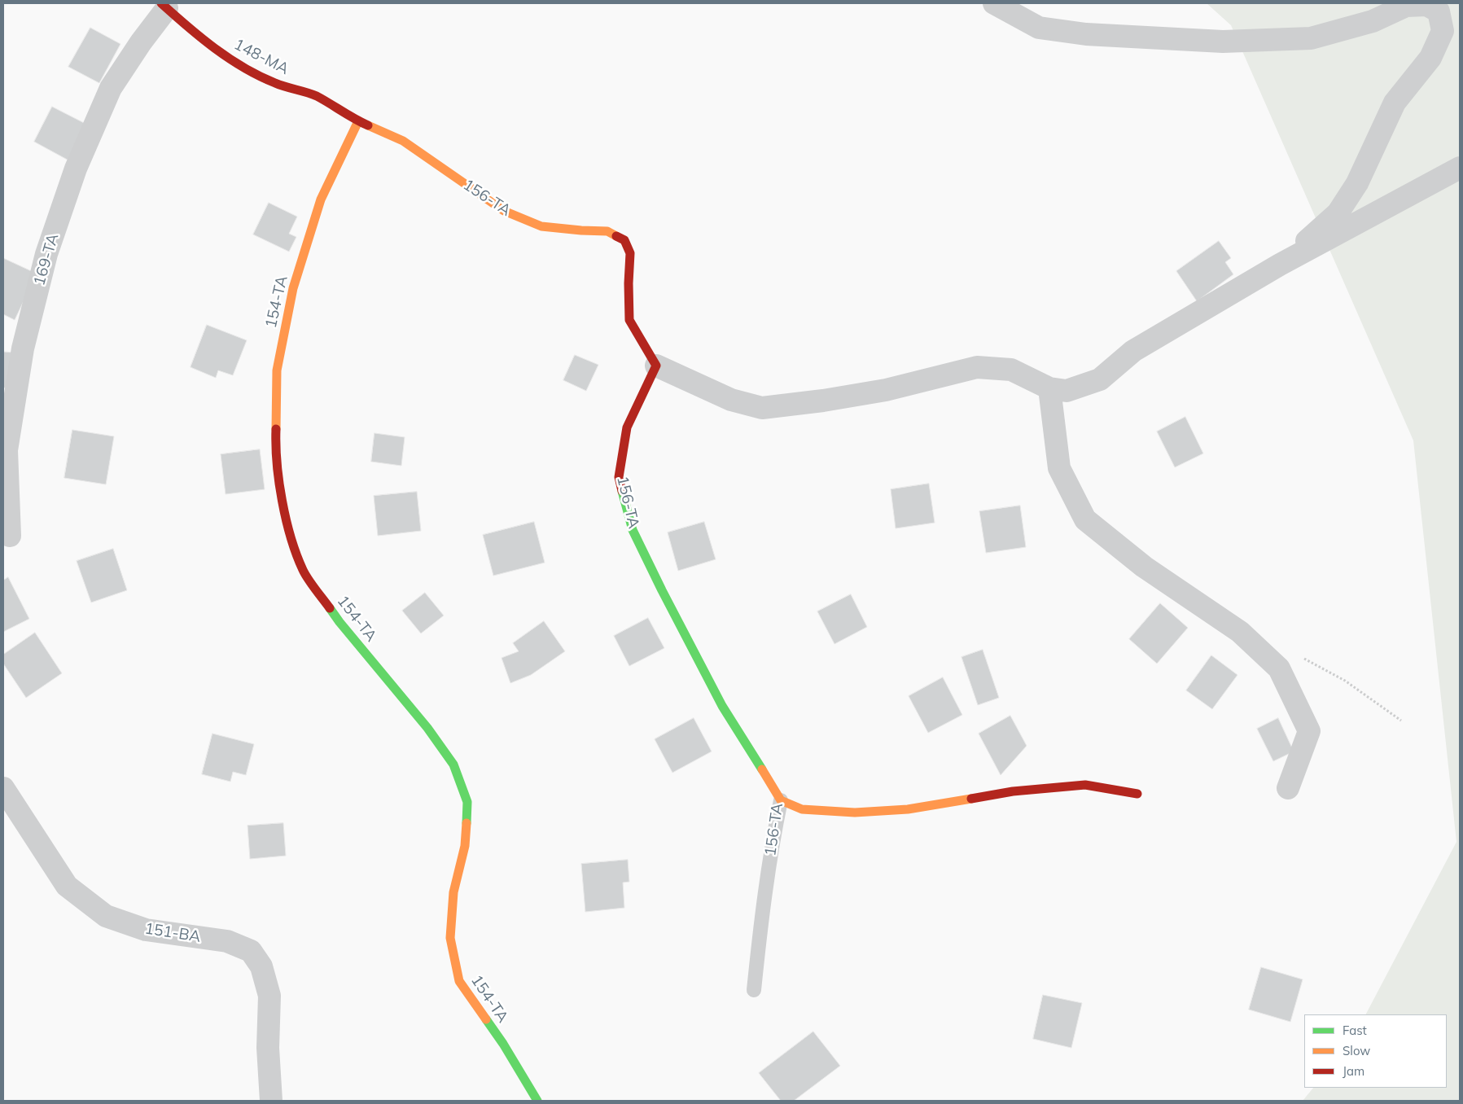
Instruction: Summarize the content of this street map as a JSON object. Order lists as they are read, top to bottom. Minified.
{"streets":{"street":["148-МА","156-ТА","169-TA","154-ТА","151-ВА"]},"crossings":[["148-МА","156-ТА"],["148-МА","169-TA"],["148-МА","154-ТА"],["156-ТА","154-ТА"]],"legend":["Fast","Slow","Jam"]}
